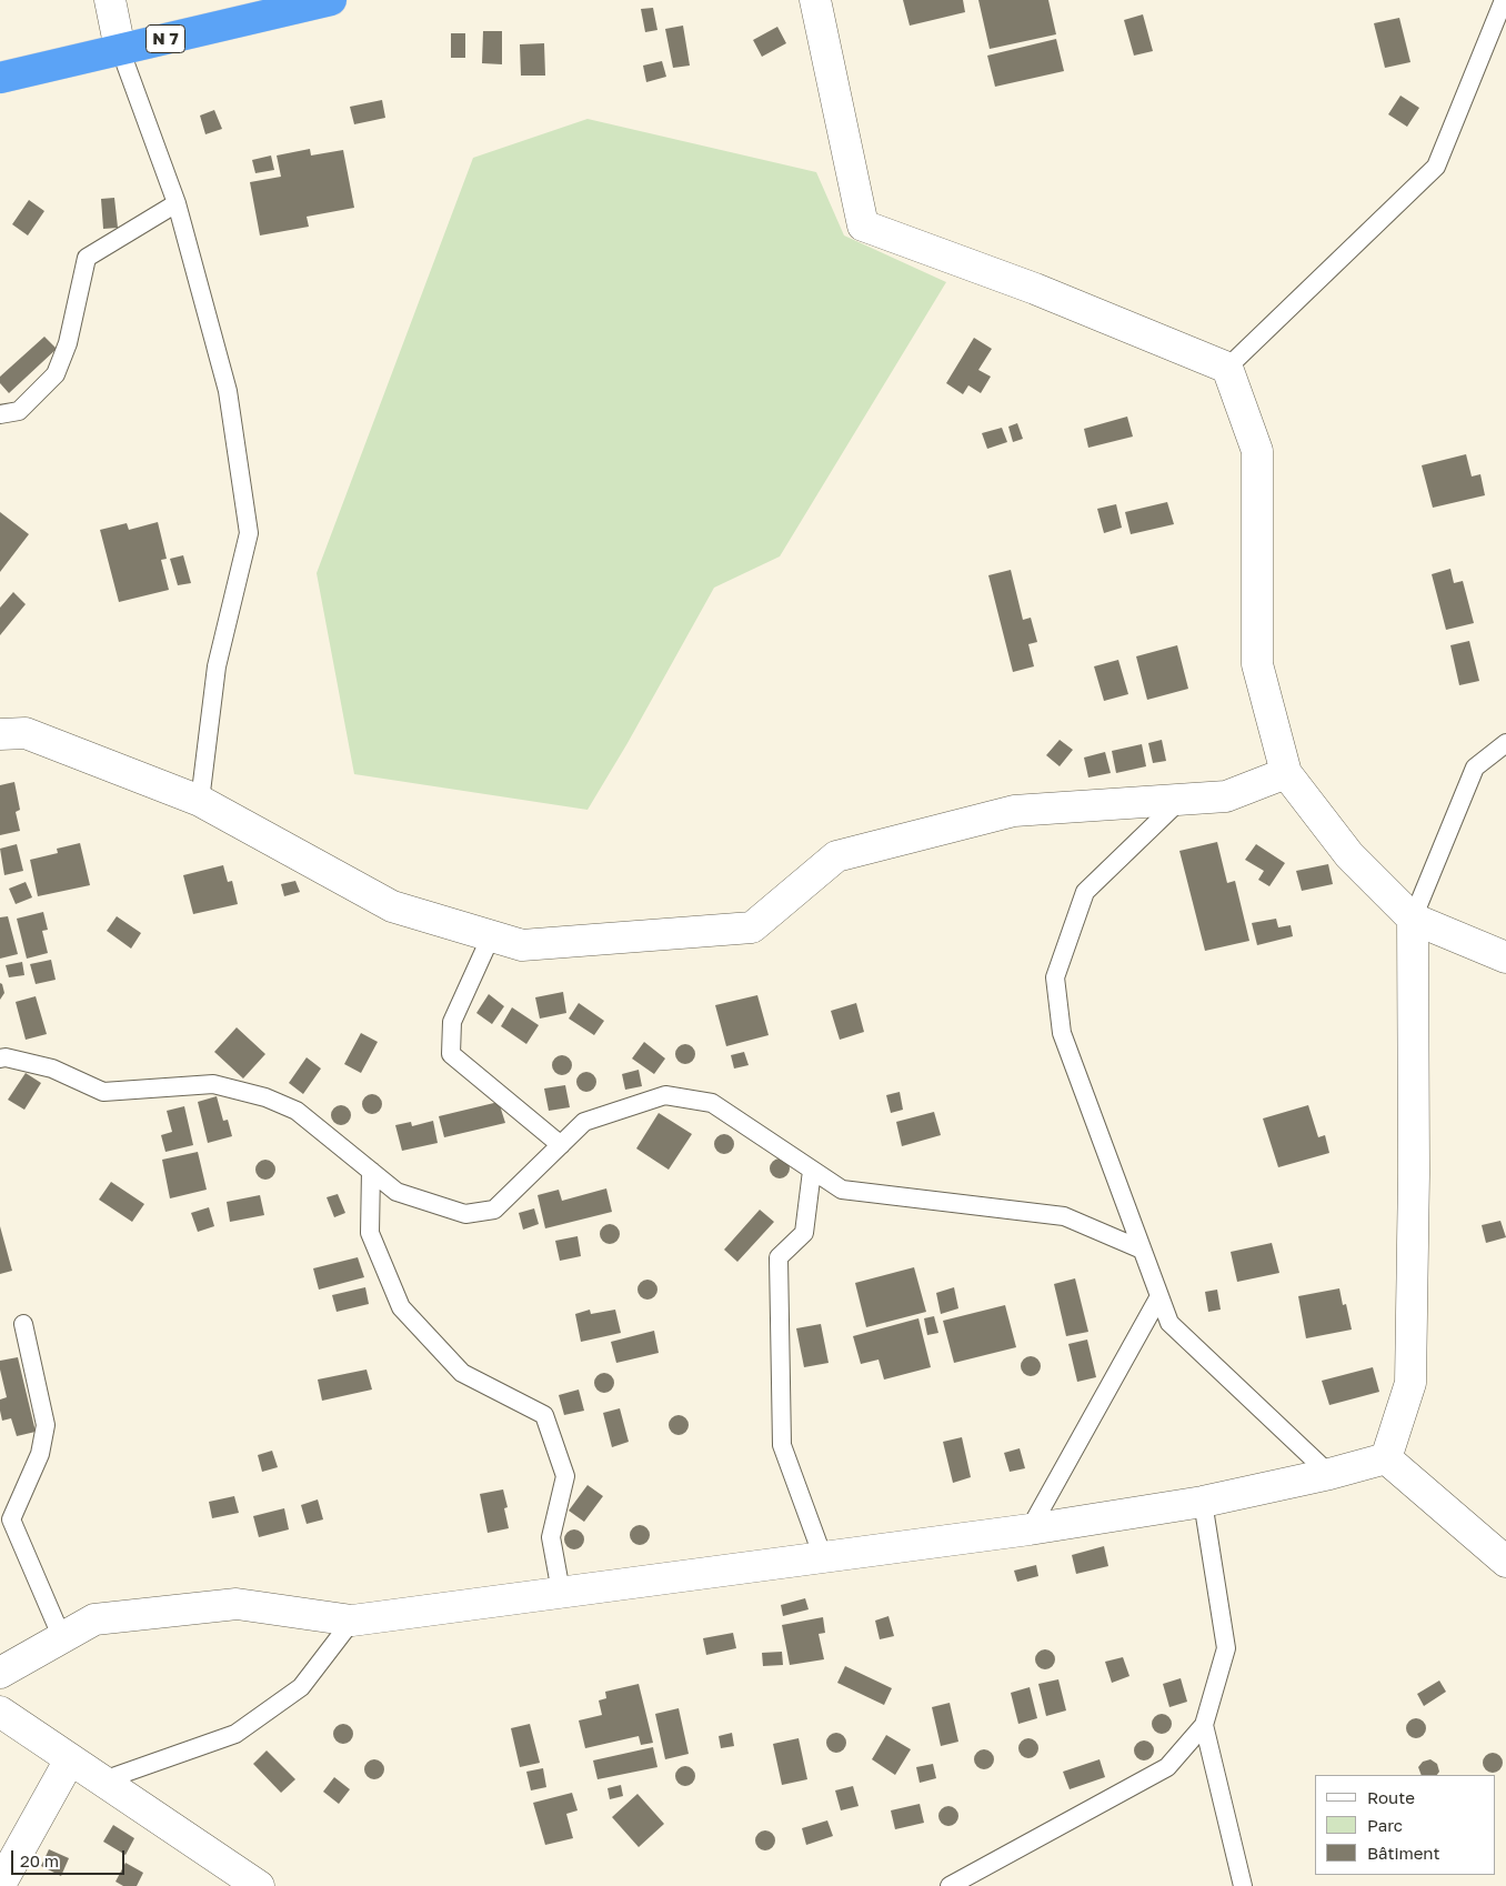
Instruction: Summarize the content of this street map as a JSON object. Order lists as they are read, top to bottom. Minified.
{"streets":{"highway":["N 7"]},"legend":["Route","Parc","Bâtiment"],"scale_bar":"20 m"}
